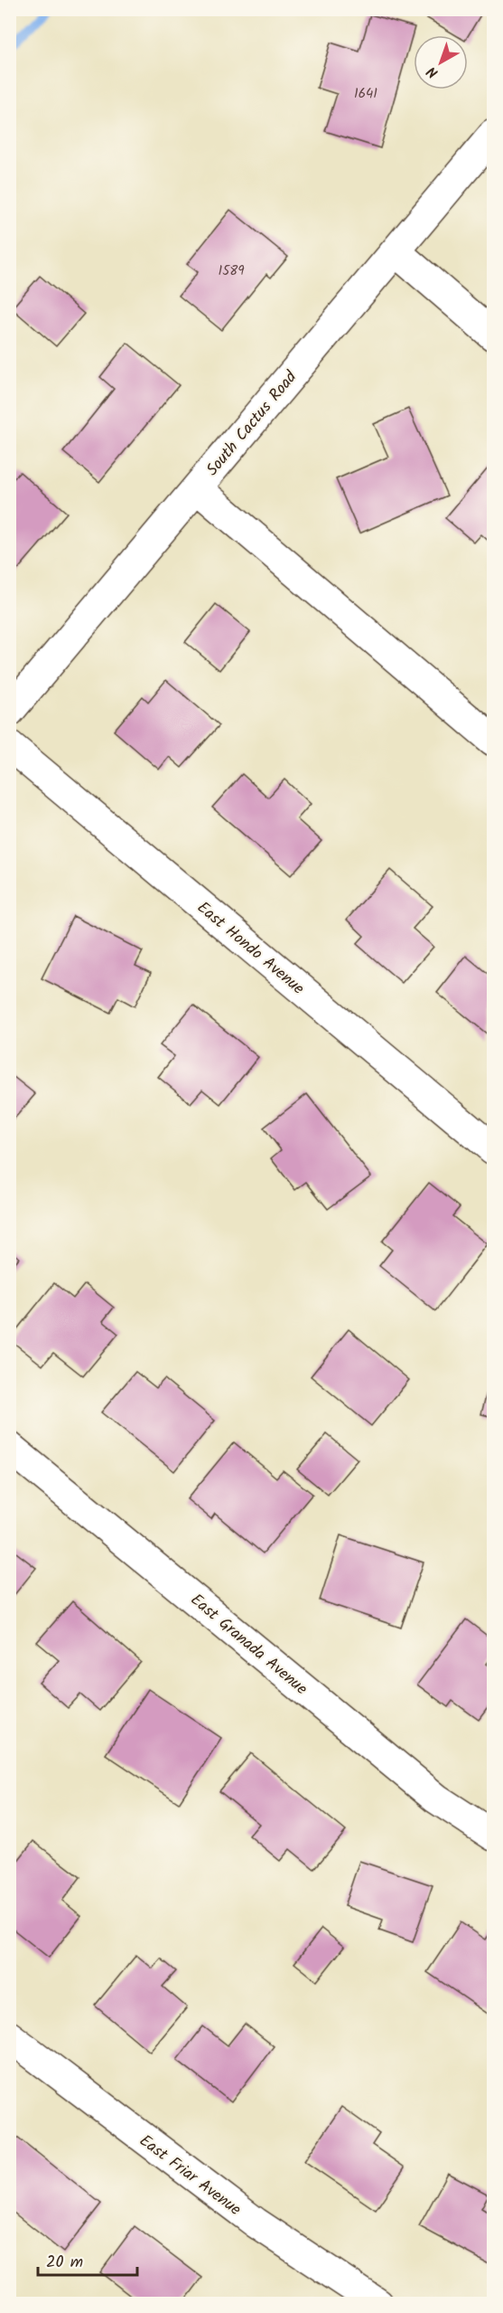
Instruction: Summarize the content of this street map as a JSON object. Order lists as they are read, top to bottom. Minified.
{"streets":{"street":["South Cactus Road","East Hondo Avenue","East Granada Avenue","East Friar Avenue"]},"house_numbers":["1641","1589"],"scale_bar":"20 m","north":"bottom left"}
